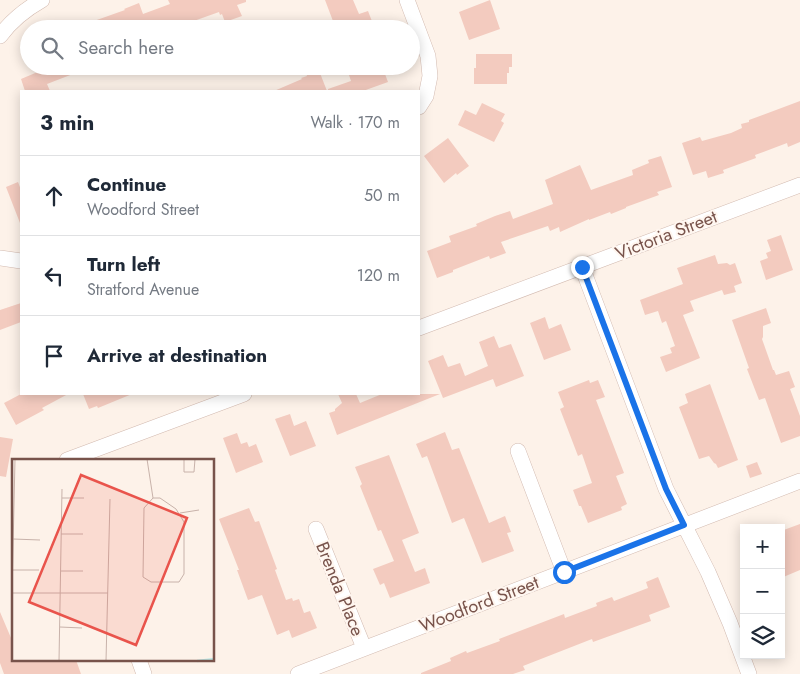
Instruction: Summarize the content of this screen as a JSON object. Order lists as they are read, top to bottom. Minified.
{"streets":{"street":["Victoria Street","Brenda Place","Woodford Street"]},"crossings":[["Brenda Place","Woodford Street"]],"page":{"search":"Search here","heading":["3 min","Walk · 170 m"],"list":[["Continue","Woodford Street","50 m"],["Turn left","Stratford Avenue","120 m"],"Arrive at destination"],"map_buttons":["+","−"]}}
